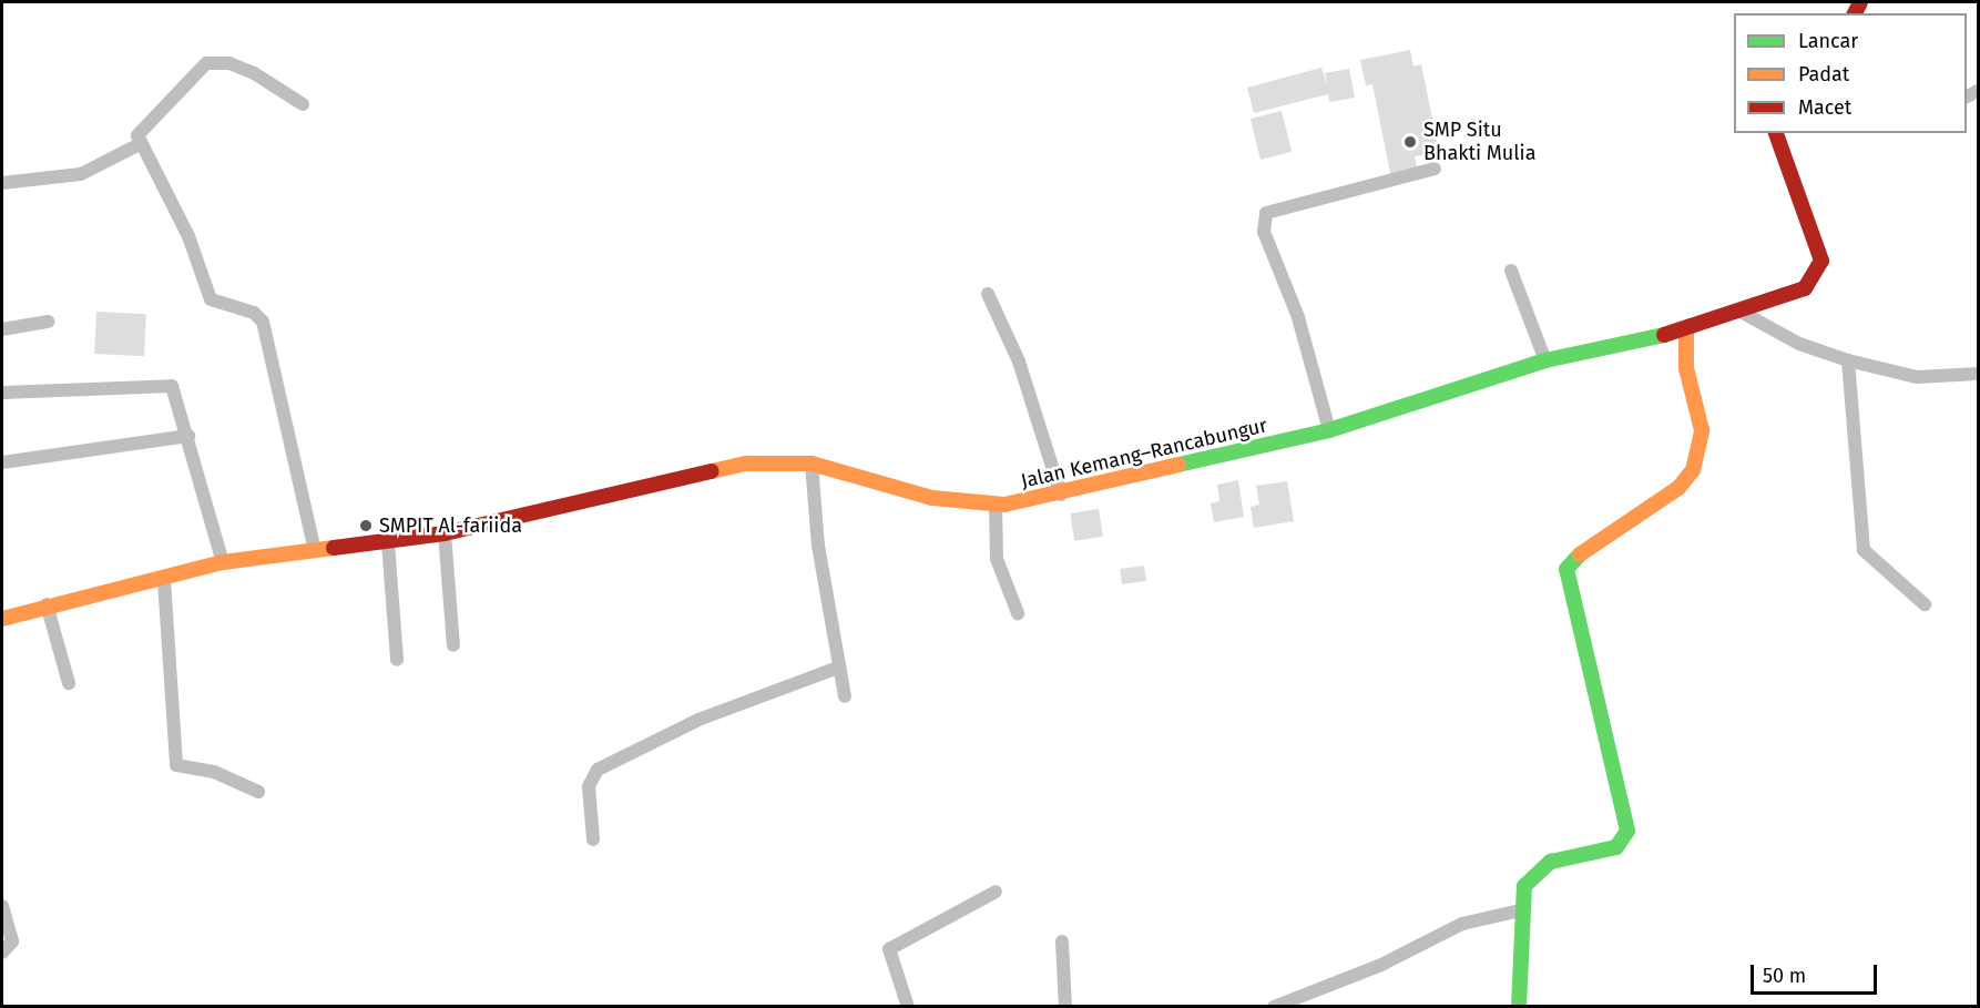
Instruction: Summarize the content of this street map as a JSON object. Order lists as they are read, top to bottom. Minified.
{"streets":{"street":["Jalan Kemang–Rancabungur"]},"places":["SMP Situ Bhakti Mulia","SMPIT Al-fariida"],"legend":["Lancar","Padat","Macet"],"scale_bar":"50 m"}
